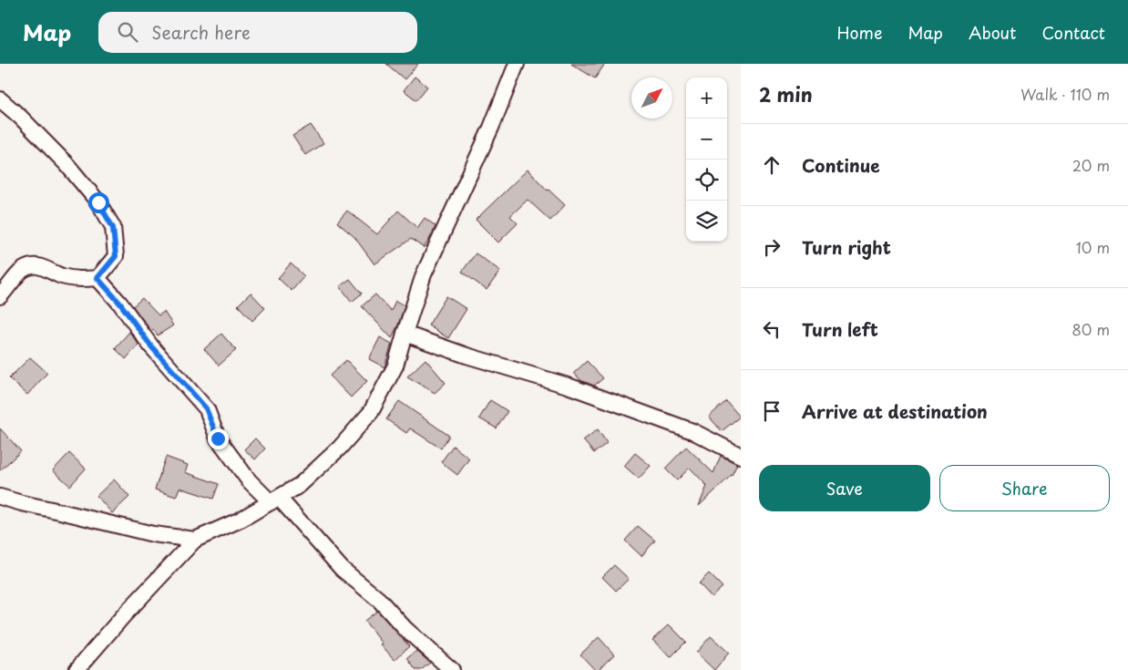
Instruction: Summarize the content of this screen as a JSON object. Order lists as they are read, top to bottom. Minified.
{"north":"top right","page":{"header":"Map","search":"Search here","nav":["Home","Map","About","Contact"],"heading":["2 min","Walk · 110 m"],"map_buttons":["+","−"],"list":[["Continue","20 m"],["Turn right","10 m"],["Turn left","80 m"],"Arrive at destination"],"buttons":["Save","Share"]}}
